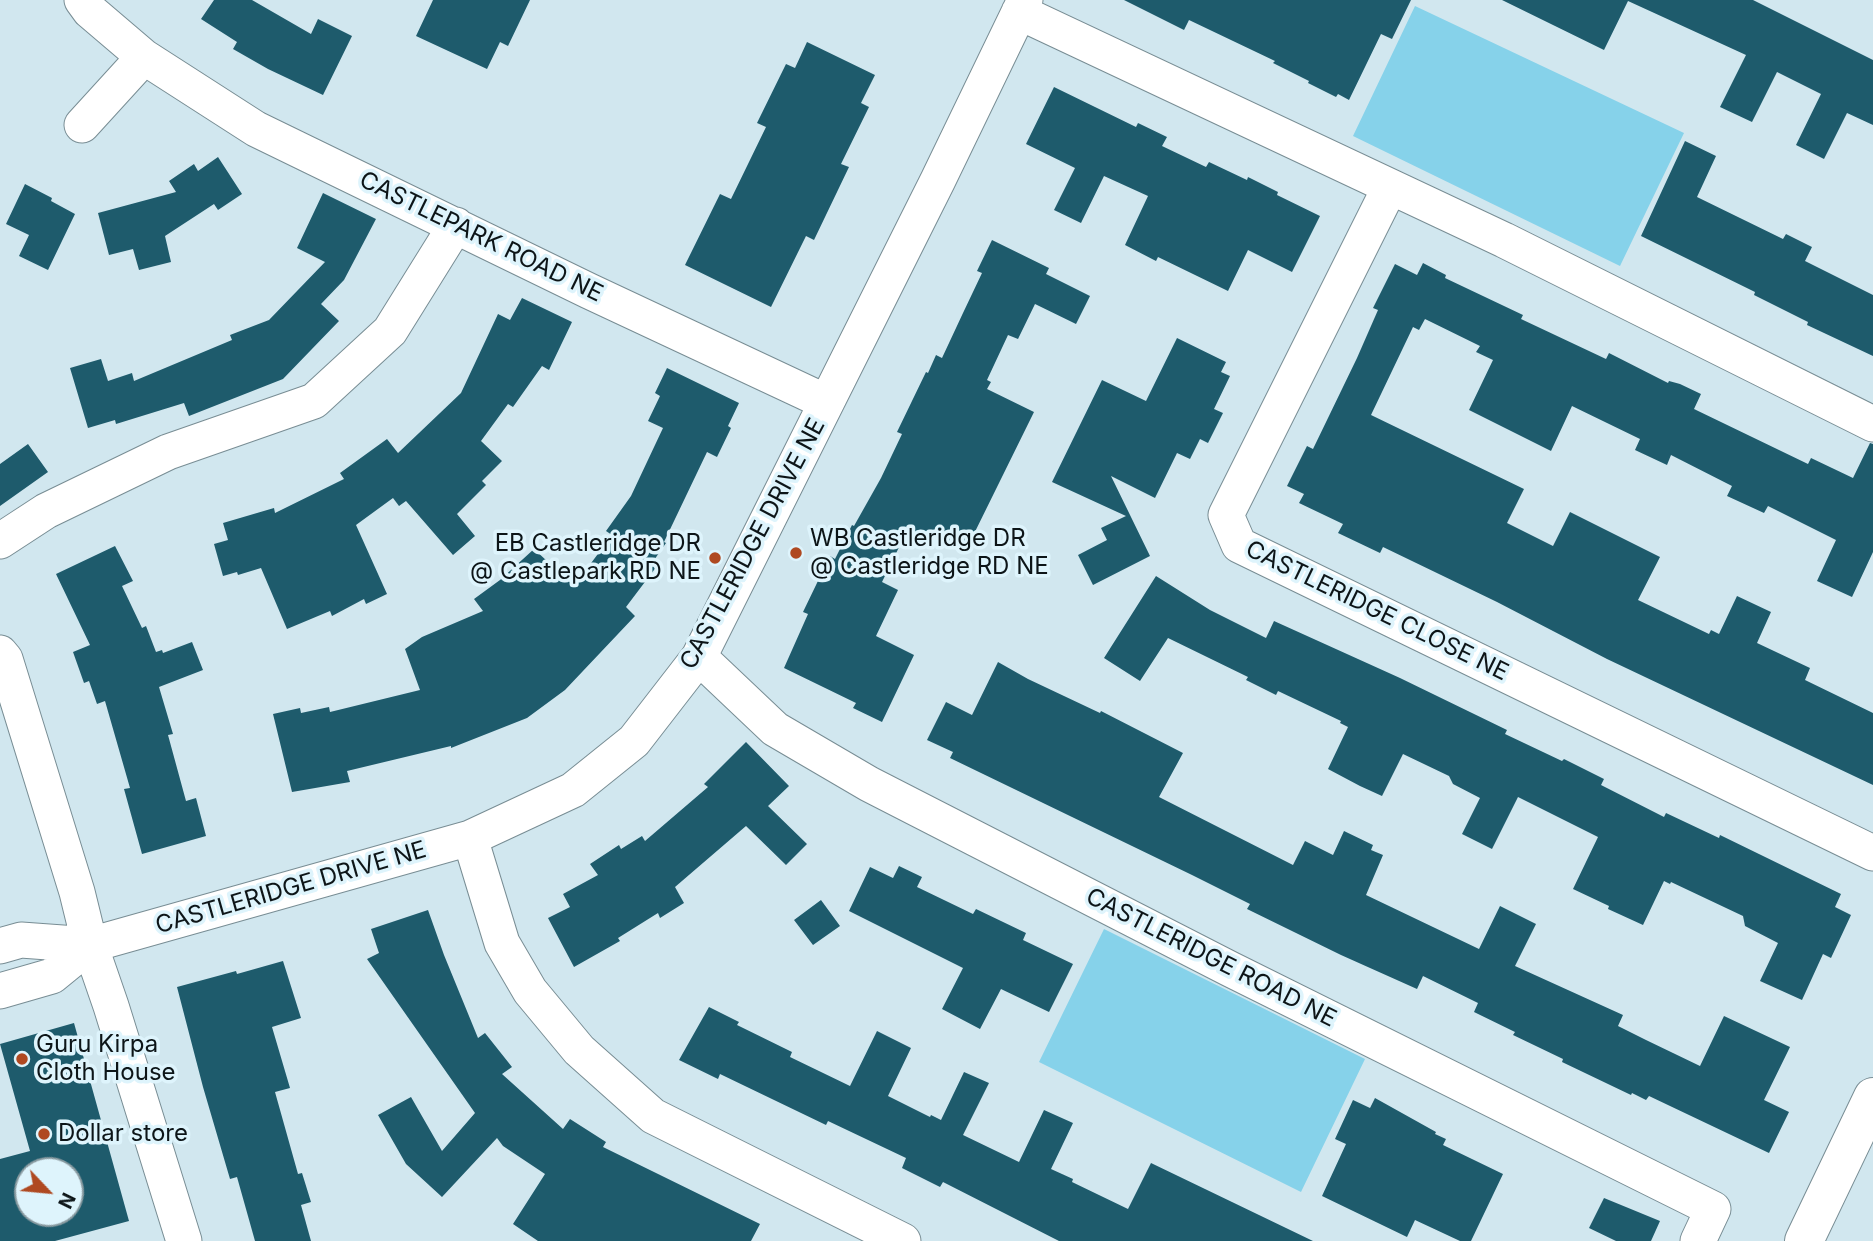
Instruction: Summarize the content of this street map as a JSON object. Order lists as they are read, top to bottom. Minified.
{"streets":{"street":["CASTLEPARK ROAD NE","CASTLERIDGE DRIVE NE","CASTLERIDGE CLOSE NE","CASTLERIDGE ROAD NE"]},"crossings":[["CASTLEPARK ROAD NE","CASTLERIDGE DRIVE NE"],["CASTLERIDGE DRIVE NE","CASTLERIDGE ROAD NE"]],"places":["WB Castleridge DR @ Castleridge RD NE","EB Castleridge DR @ Castlepark RD NE","Guru Kirpa Cloth House","Dollar store"],"north":"bottom right"}
